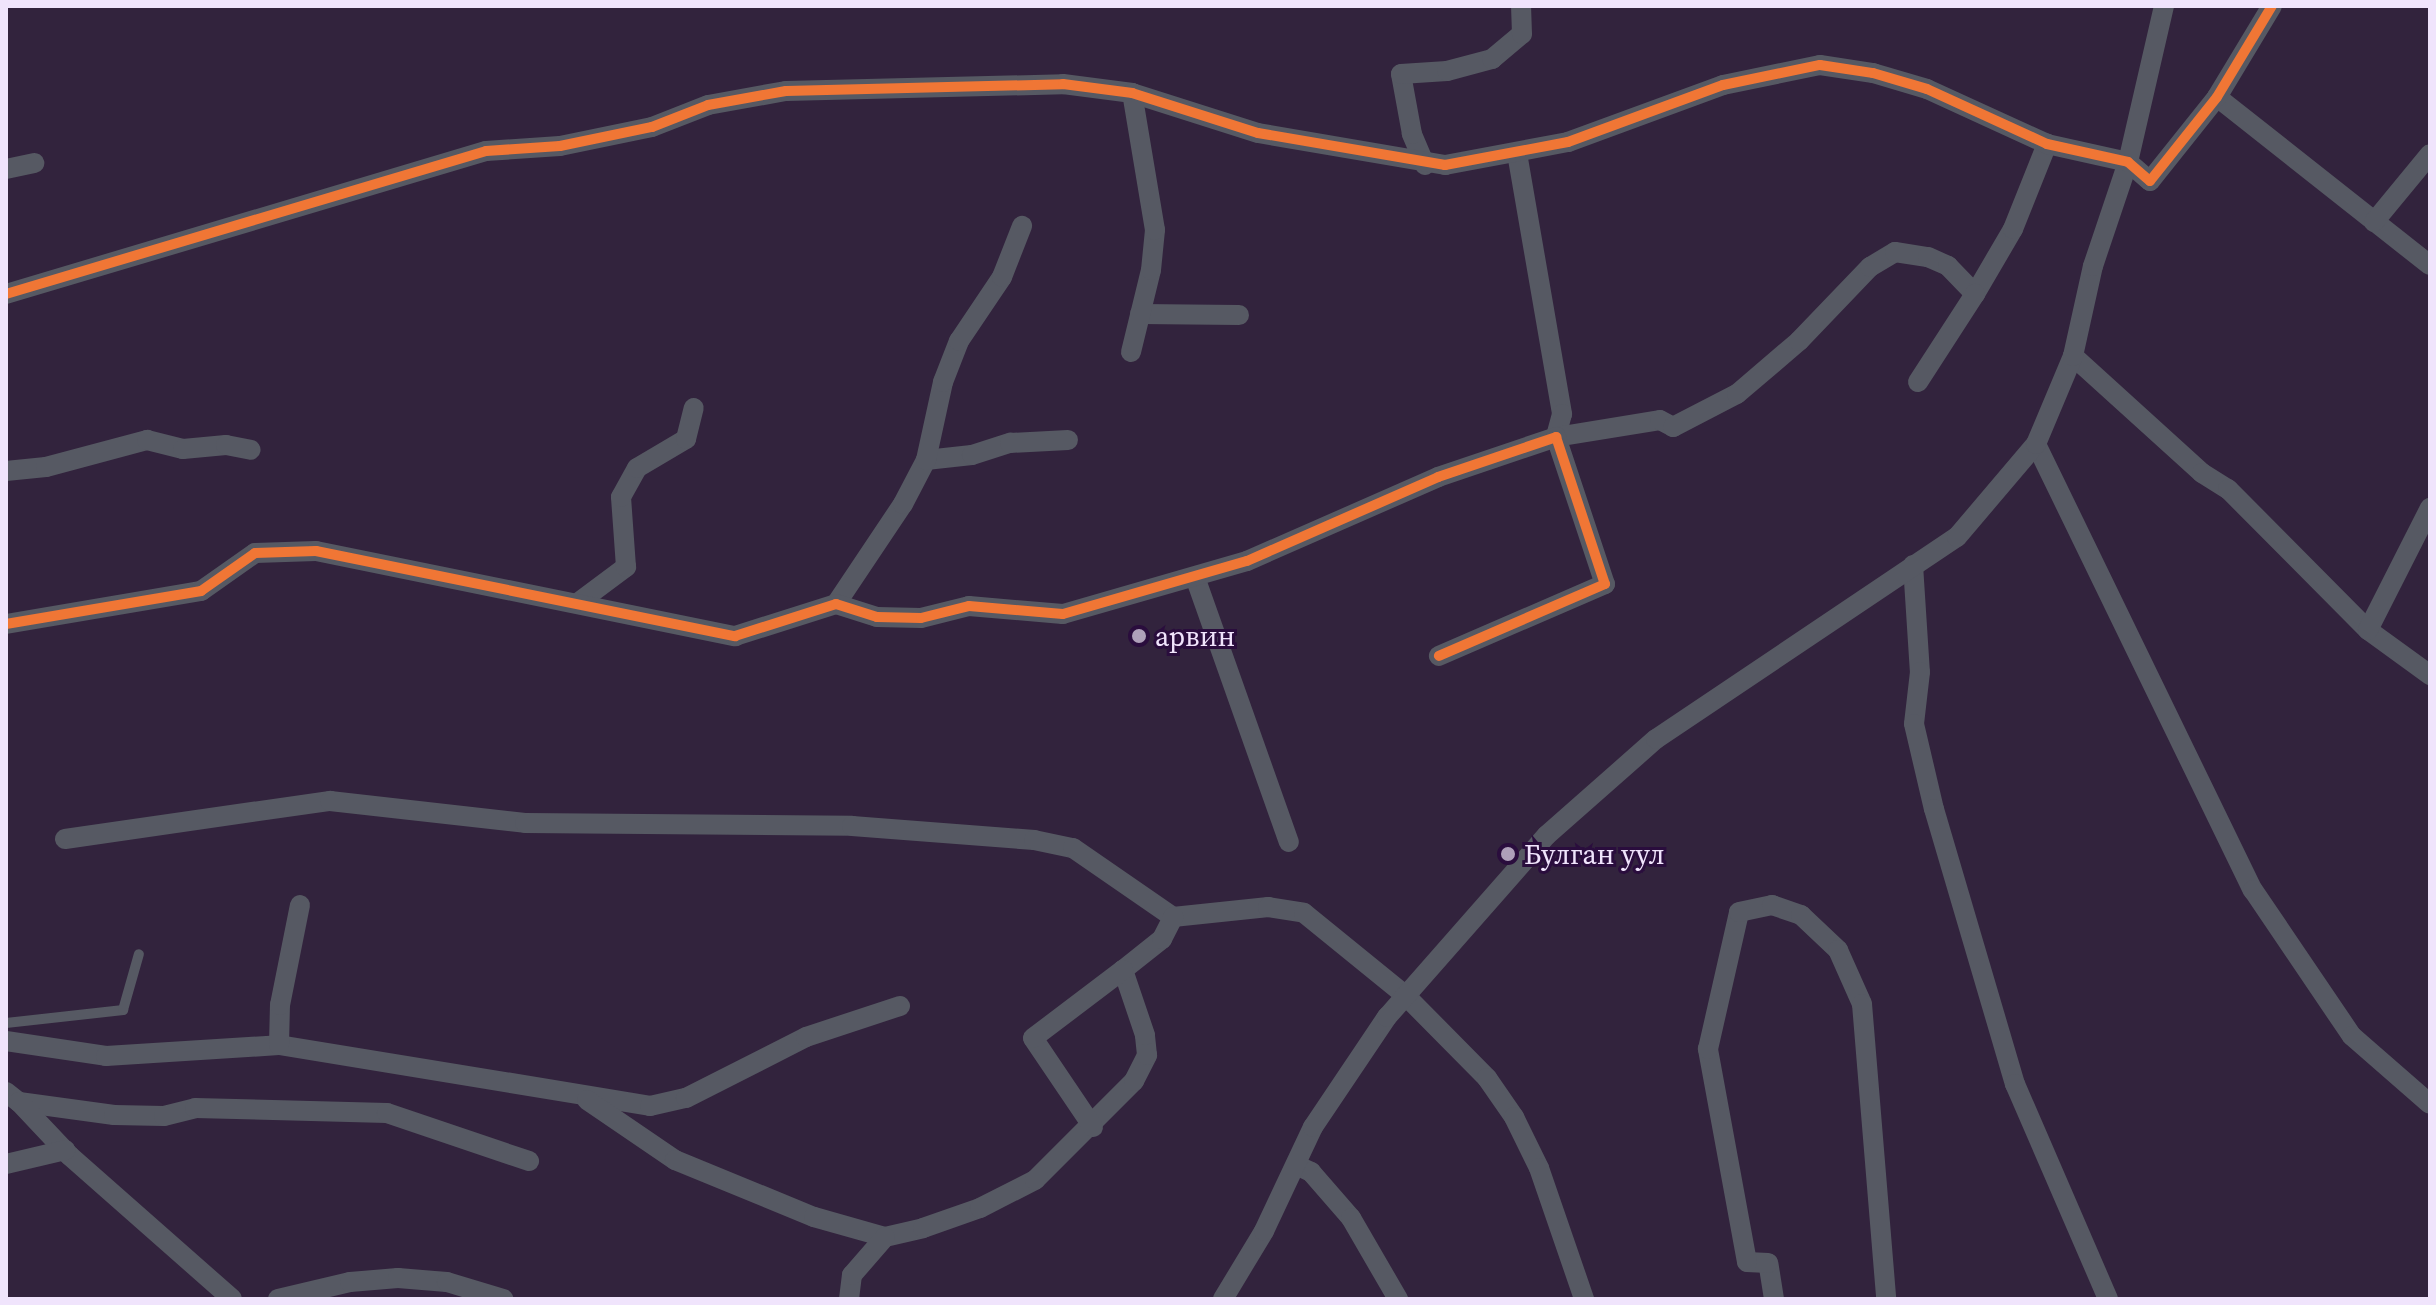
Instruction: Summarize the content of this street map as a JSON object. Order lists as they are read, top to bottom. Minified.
{"places":["арвин","Булган уул"]}
